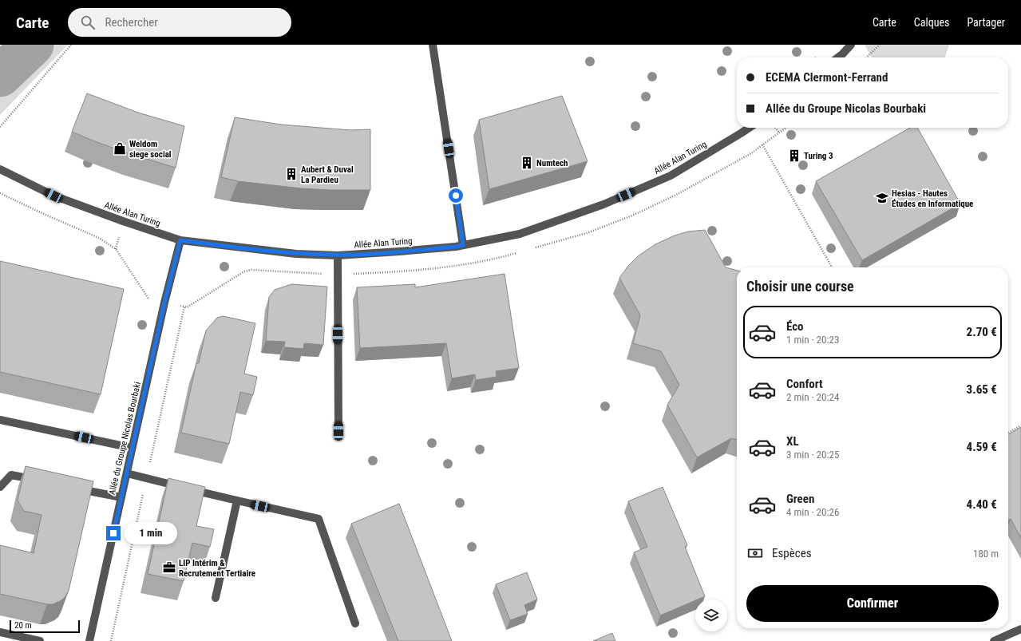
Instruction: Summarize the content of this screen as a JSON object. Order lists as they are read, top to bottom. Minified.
{"streets":{"street":["Allée Alan Turing","Allée du Groupe Nicolas Bourbaki"]},"crossings":[["Allée Alan Turing","Allée du Groupe Nicolas Bourbaki"]],"places":{"shop":["Weldom siege social"],"building":["Turing 3","Numtech","Aubert & Duval La Pardieu"],"school or university":["Hesias - Hautes Études en Informatique"],"office":["LIP Intérim & Recrutement Tertiaire"]},"scale_bar":"20 m","page":{"header":"Carte","search":"Rechercher","nav":["Carte","Calques","Partager"],"banner":["ECEMA Clermont-Ferrand","Allée du Groupe Nicolas Bourbaki"],"heading":"Choisir une course","list":[{"name":"Éco","note":"1 min · 20:23","value":"2.70 €"},{"name":"Confort","note":"2 min · 20:24","value":"3.65 €"},{"name":"XL","note":"3 min · 20:25","value":"4.59 €"},{"name":"Green","note":"4 min · 20:26","value":"4.40 €"}],"bubble":"1 min","pay":["Espèces","180 m"],"buttons":"Confirmer","scale":"20 m"}}
